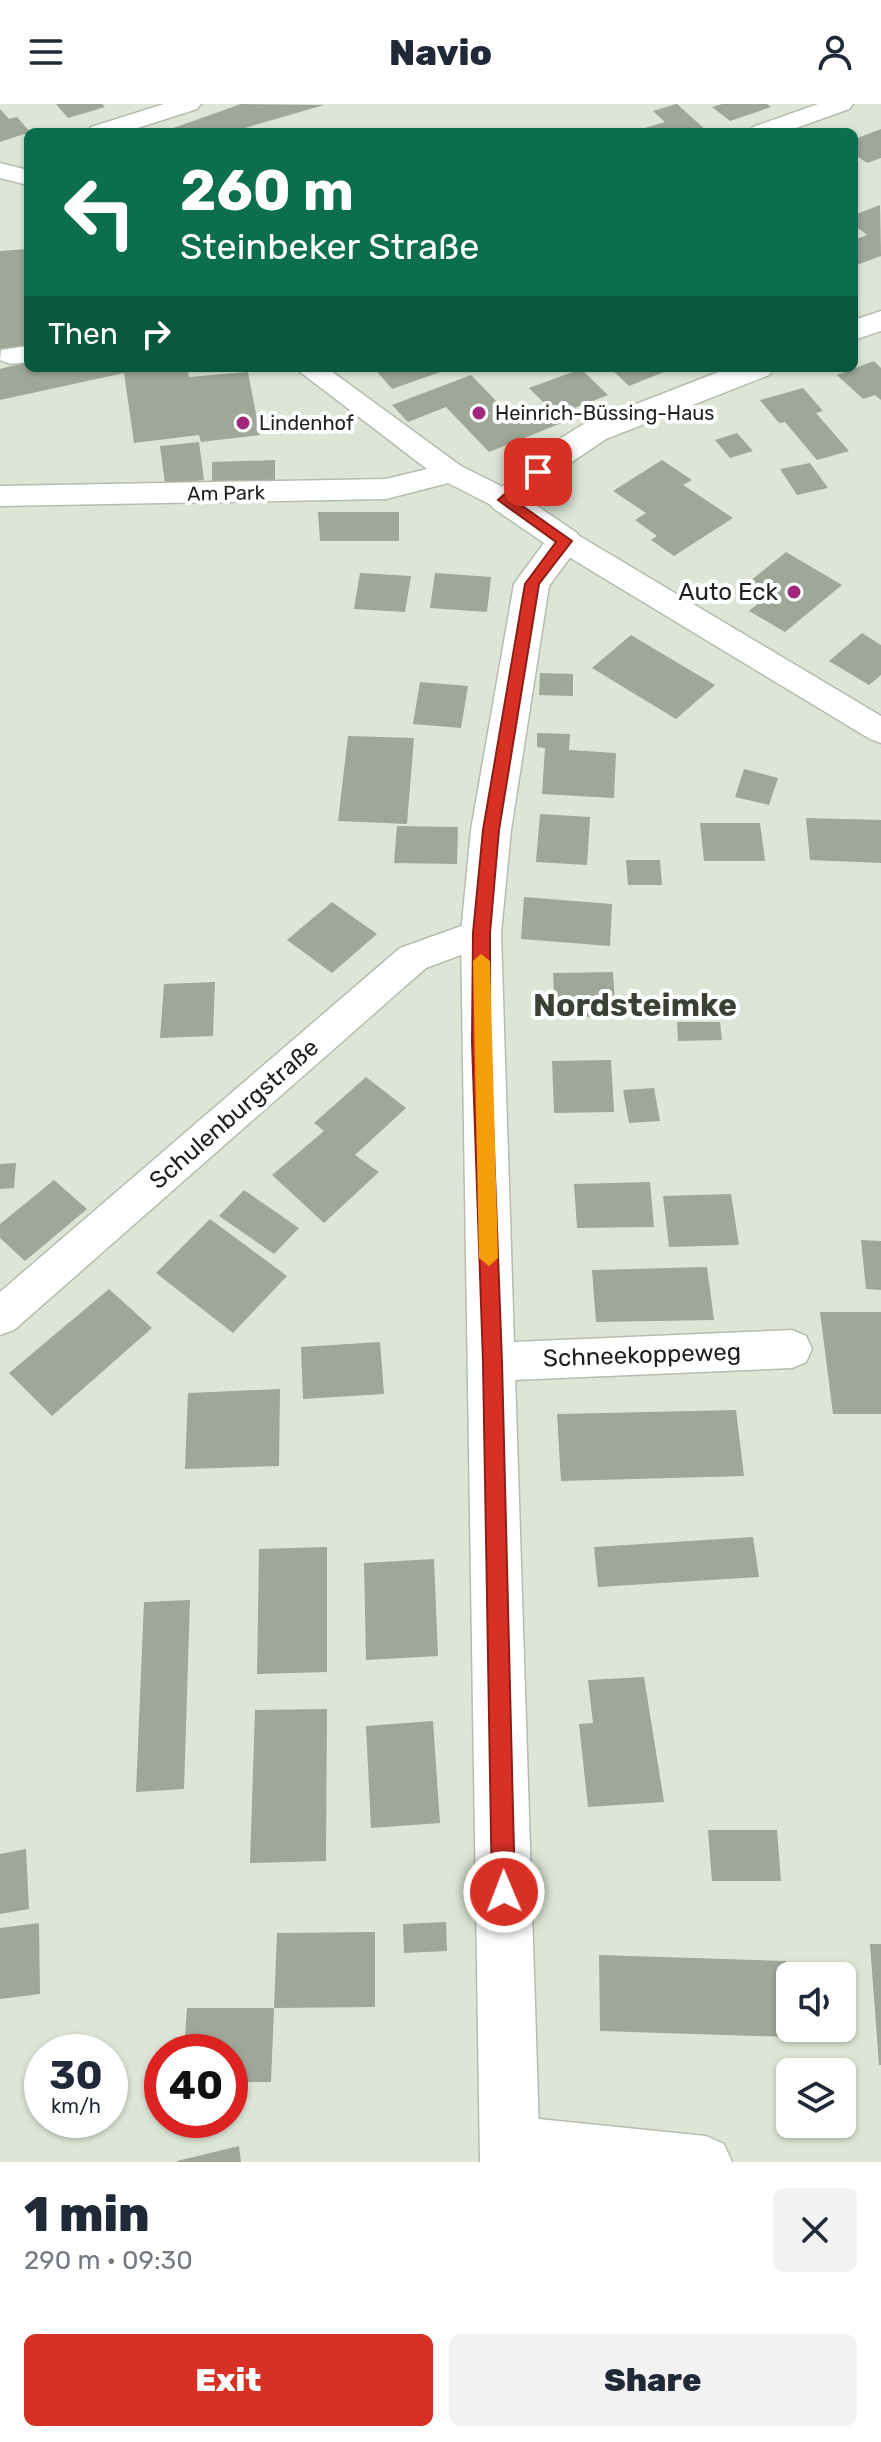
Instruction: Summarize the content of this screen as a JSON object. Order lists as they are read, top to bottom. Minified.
{"streets":{"street":["Am Park","Schulenburgstraße","Schneekoppeweg"]},"districts":["Nordsteimke"],"places":["Heinrich-Büssing-Haus","Lindenhof","Auto Eck"],"page":{"header":"Navio","turn":["260 m","Steinbeker Straße"],"then":"Then","speed":"30 km/h","limit":"40","heading":["1 min","290 m · 09:30"],"buttons":["Exit","Share"]}}
